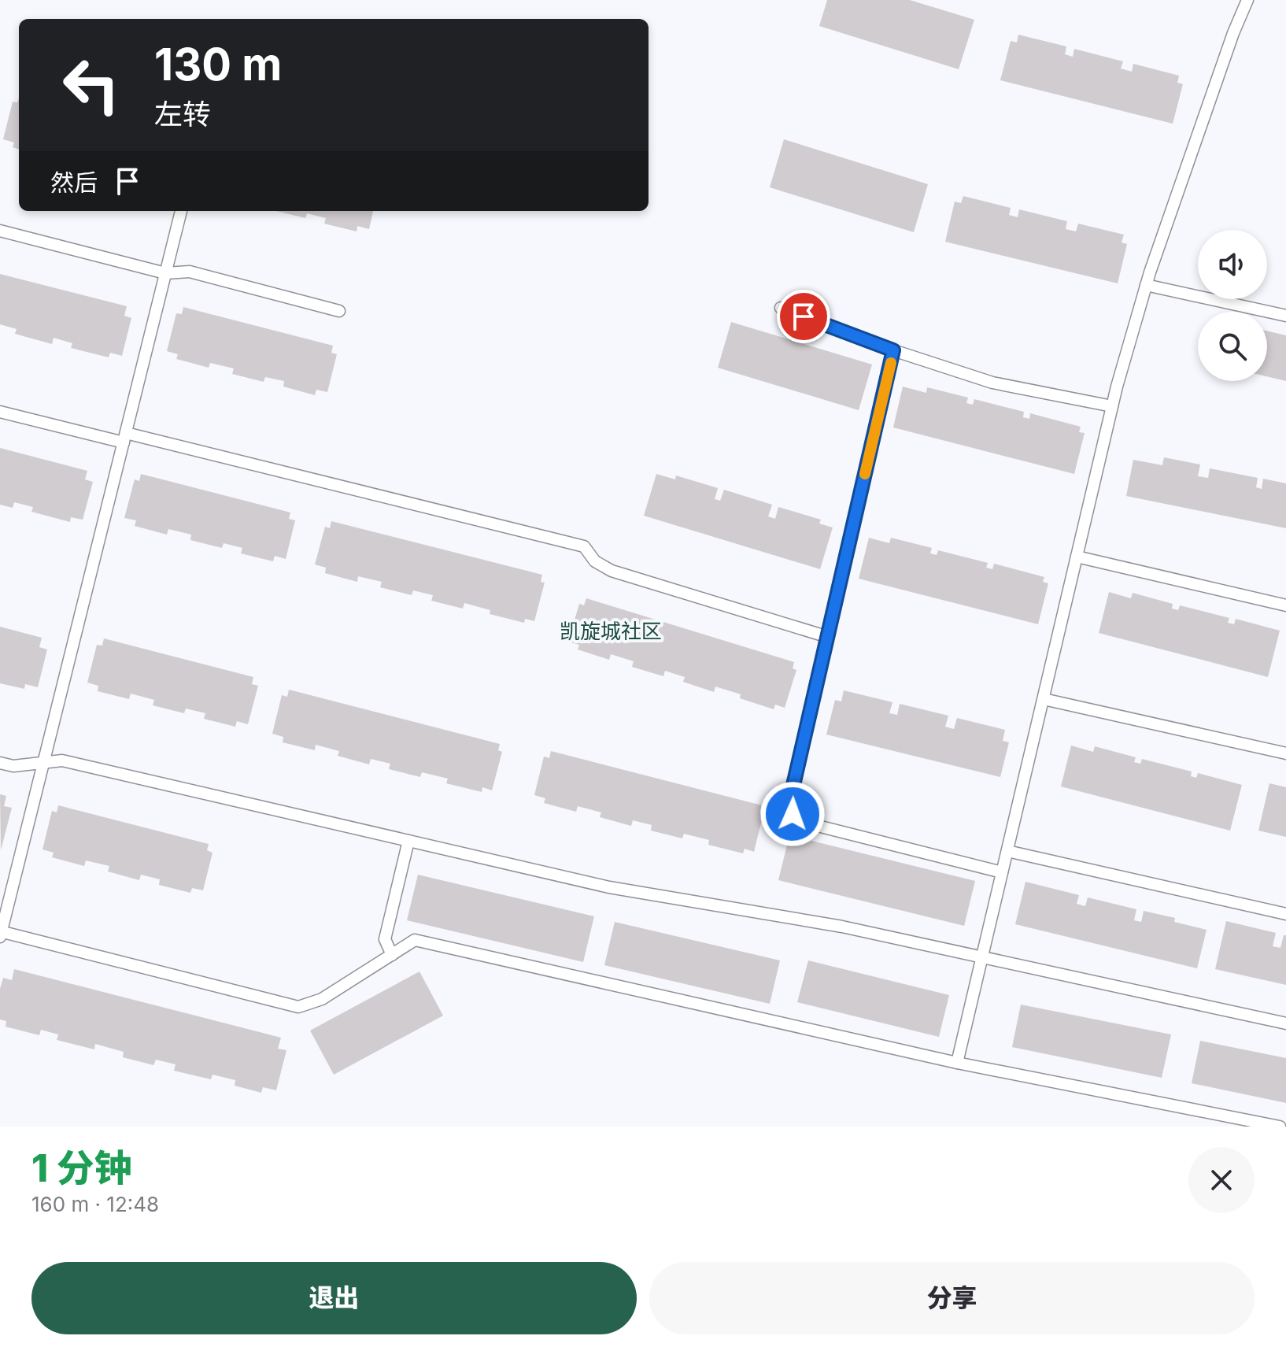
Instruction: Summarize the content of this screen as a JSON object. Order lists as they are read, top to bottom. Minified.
{"districts":["凯旋城社区"],"page":{"turn":["130 m","左转"],"then":"然后","heading":["1 分钟","160 m · 12:48"],"buttons":["退出","分享"]}}
